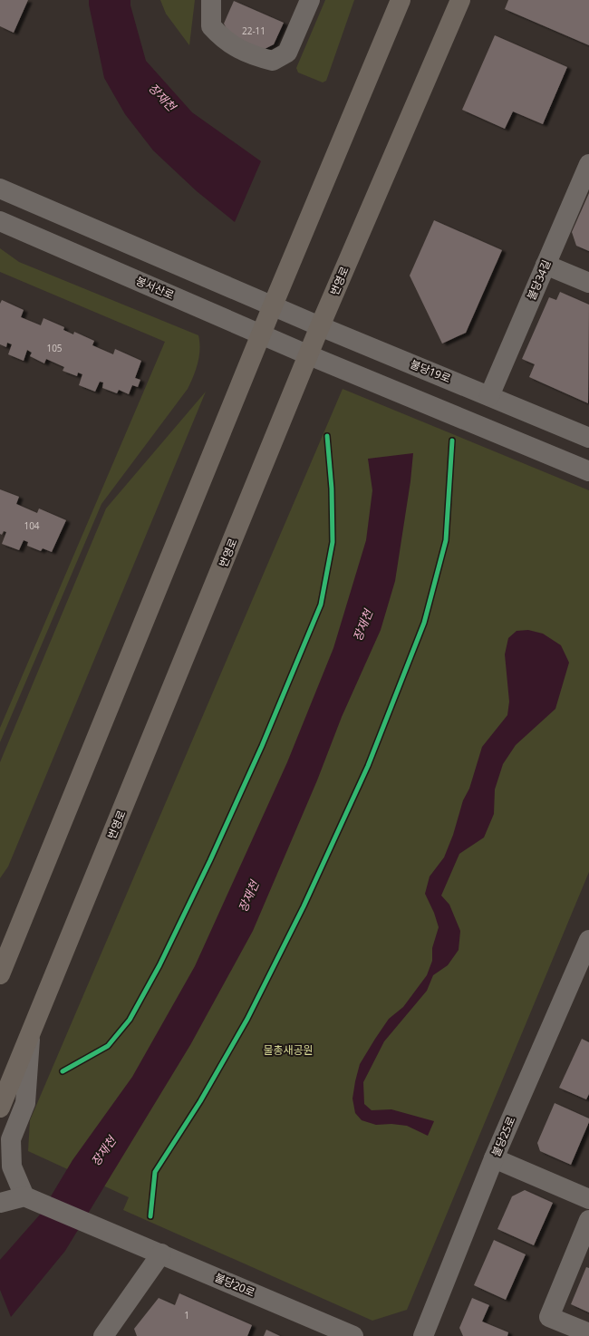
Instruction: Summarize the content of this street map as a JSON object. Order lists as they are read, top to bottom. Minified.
{"streets":{"main road":["번영로"],"street":["불당34길","봉서산로","불당19로","불당25로","불당20로"]},"crossings":[["불당34길","불당19로"],["번영로","봉서산로"],["번영로","불당19로"]],"water":["장재천"],"parks":["물총새공원"],"house_numbers":["22-11","105","104","1"]}
